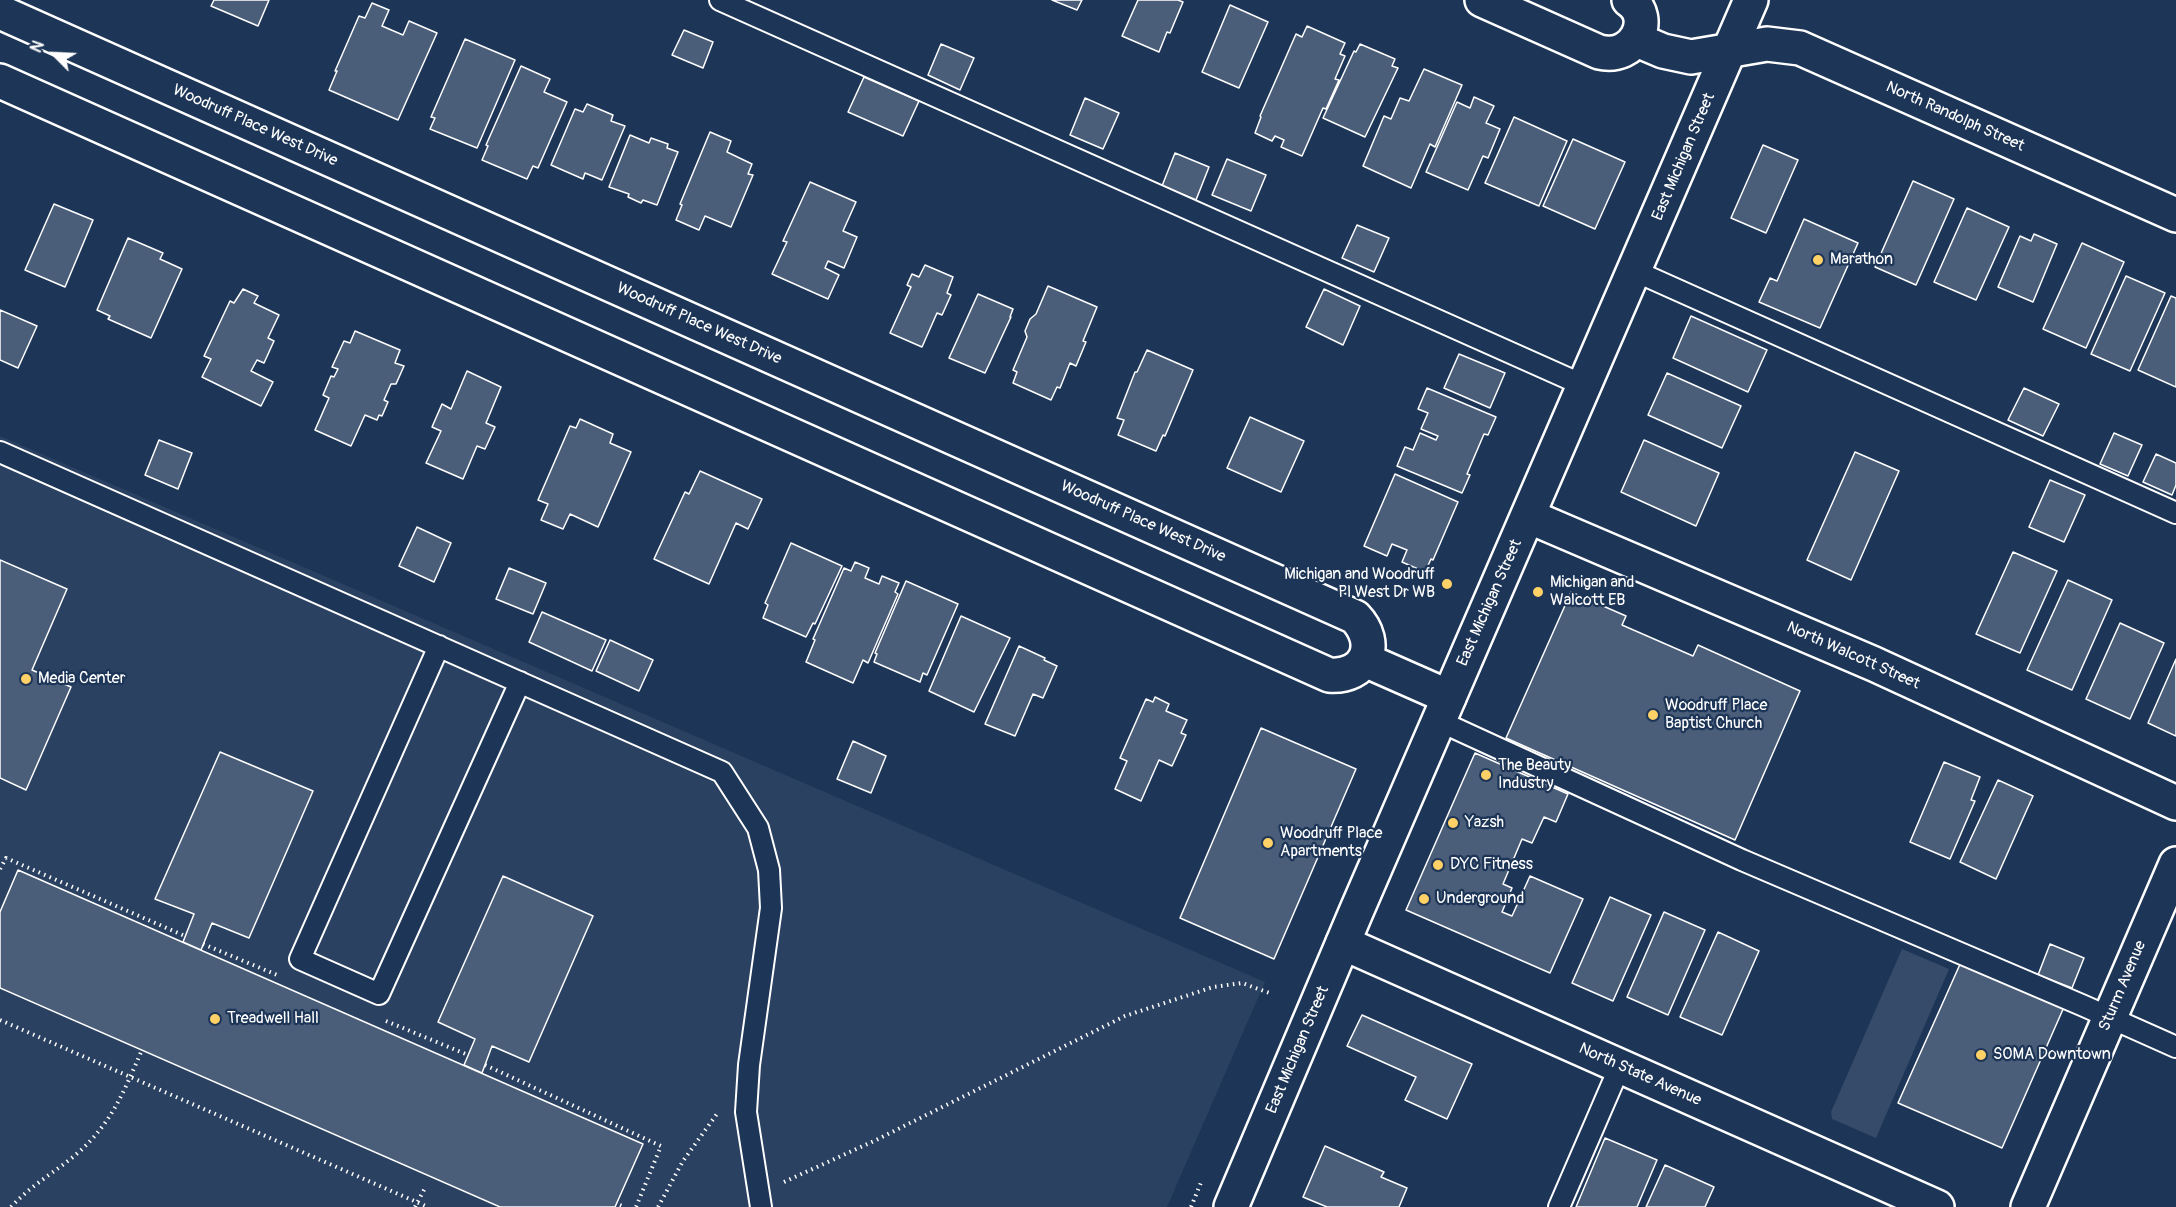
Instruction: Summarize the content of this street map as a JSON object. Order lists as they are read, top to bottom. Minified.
{"streets":{"street":["North Randolph Street","Woodruff Place West Drive","East Michigan Street","North Walcott Street","Sturm Avenue","North State Avenue"]},"crossings":[["North Randolph Street","East Michigan Street"],["East Michigan Street","North Walcott Street"],["East Michigan Street","North State Avenue"]],"places":["Marathon","Michigan and Woodruff Pl West Dr WB","Michigan and Walcott EB","Media Center","Woodruff Place Baptist Church","The Beauty Industry","Yazsh","Woodruff Place Apartments","DYC Fitness","Underground","Treadwell Hall","SOMA Downtown"],"north":"top left"}
